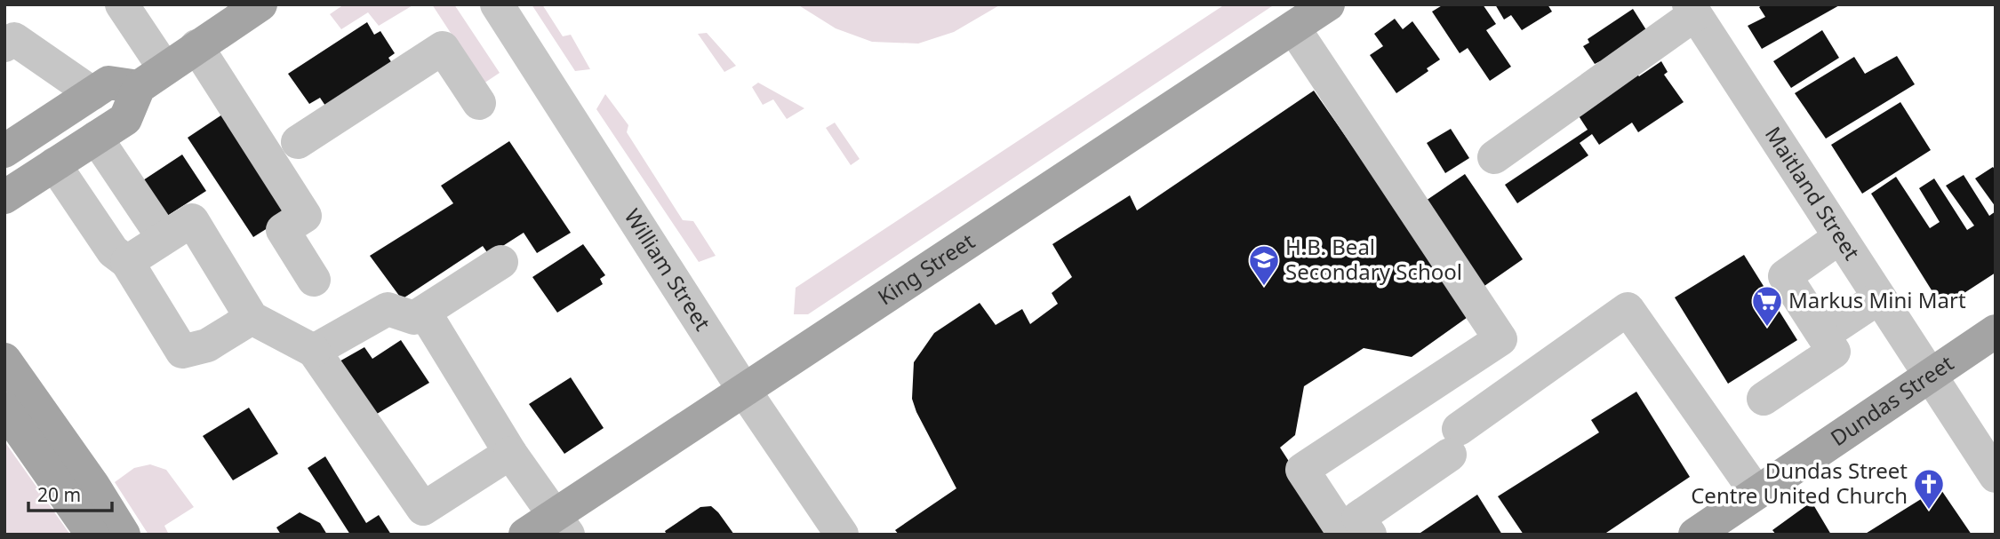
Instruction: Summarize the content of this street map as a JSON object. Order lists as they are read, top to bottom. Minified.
{"streets":{"main road":["King Street","Dundas Street"],"street":["Maitland Street","William Street"]},"crossings":[["Maitland Street","Dundas Street"],["King Street","William Street"]],"places":{"school or university":["H.B. Beal Secondary School"],"supermarket":["Markus Mini Mart"],"church":["Dundas Street Centre United Church"]},"scale_bar":"20 m"}
